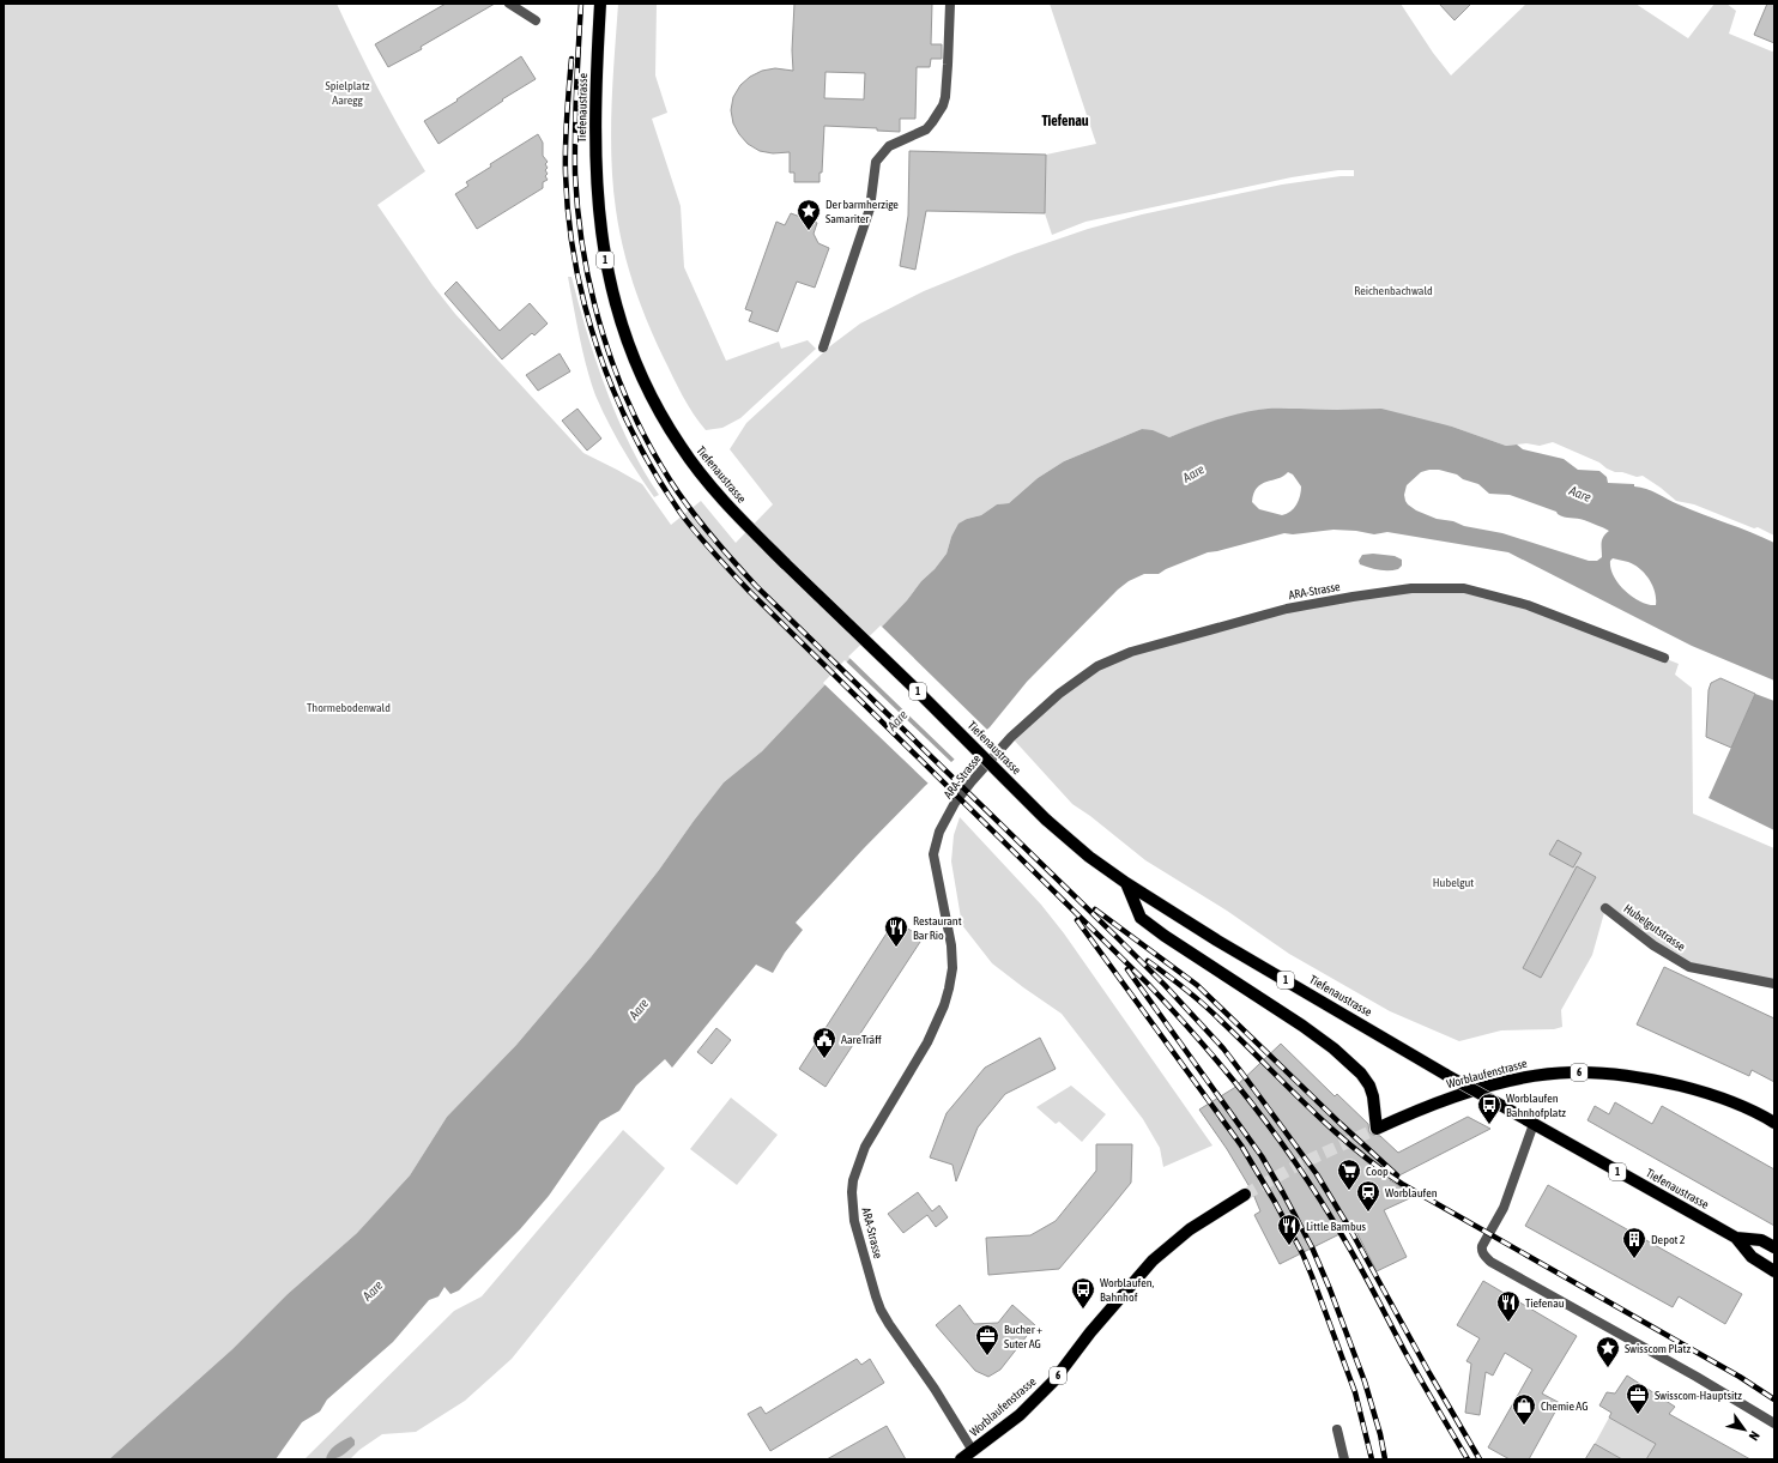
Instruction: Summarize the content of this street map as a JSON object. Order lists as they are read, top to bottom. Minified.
{"streets":{"main road":["Tiefenaustrasse","1","6","Worblaufenstrasse"],"street":["ARA-Strasse","Hubelgutstrasse"]},"crossings":[["Tiefenaustrasse","Worblaufenstrasse"],["ARA-Strasse","Worblaufenstrasse"]],"districts":["Tiefenau"],"water":["Aare"],"parks":["Spielplatz Aaregg","Reichenbachwald","Thormebodenwald","Hubelgut"],"places":{"place":["Der barmherzige Samariter","Swisscom Platz"],"restaurant":["Restaurant Bar Rio","Little Bambus","Tiefenau"],"public building":["AareTräff"],"bus stop":["Worblaufen Bahnhofplatz","Worblaufen, Bahnhof"],"supermarket":["Coop"],"station":["Worblaufen"],"building":["Depot 2"],"office":["Bucher + Suter AG","Swisscom-Hauptsitz"],"shop":["Chemie AG"]},"north":"bottom right"}
